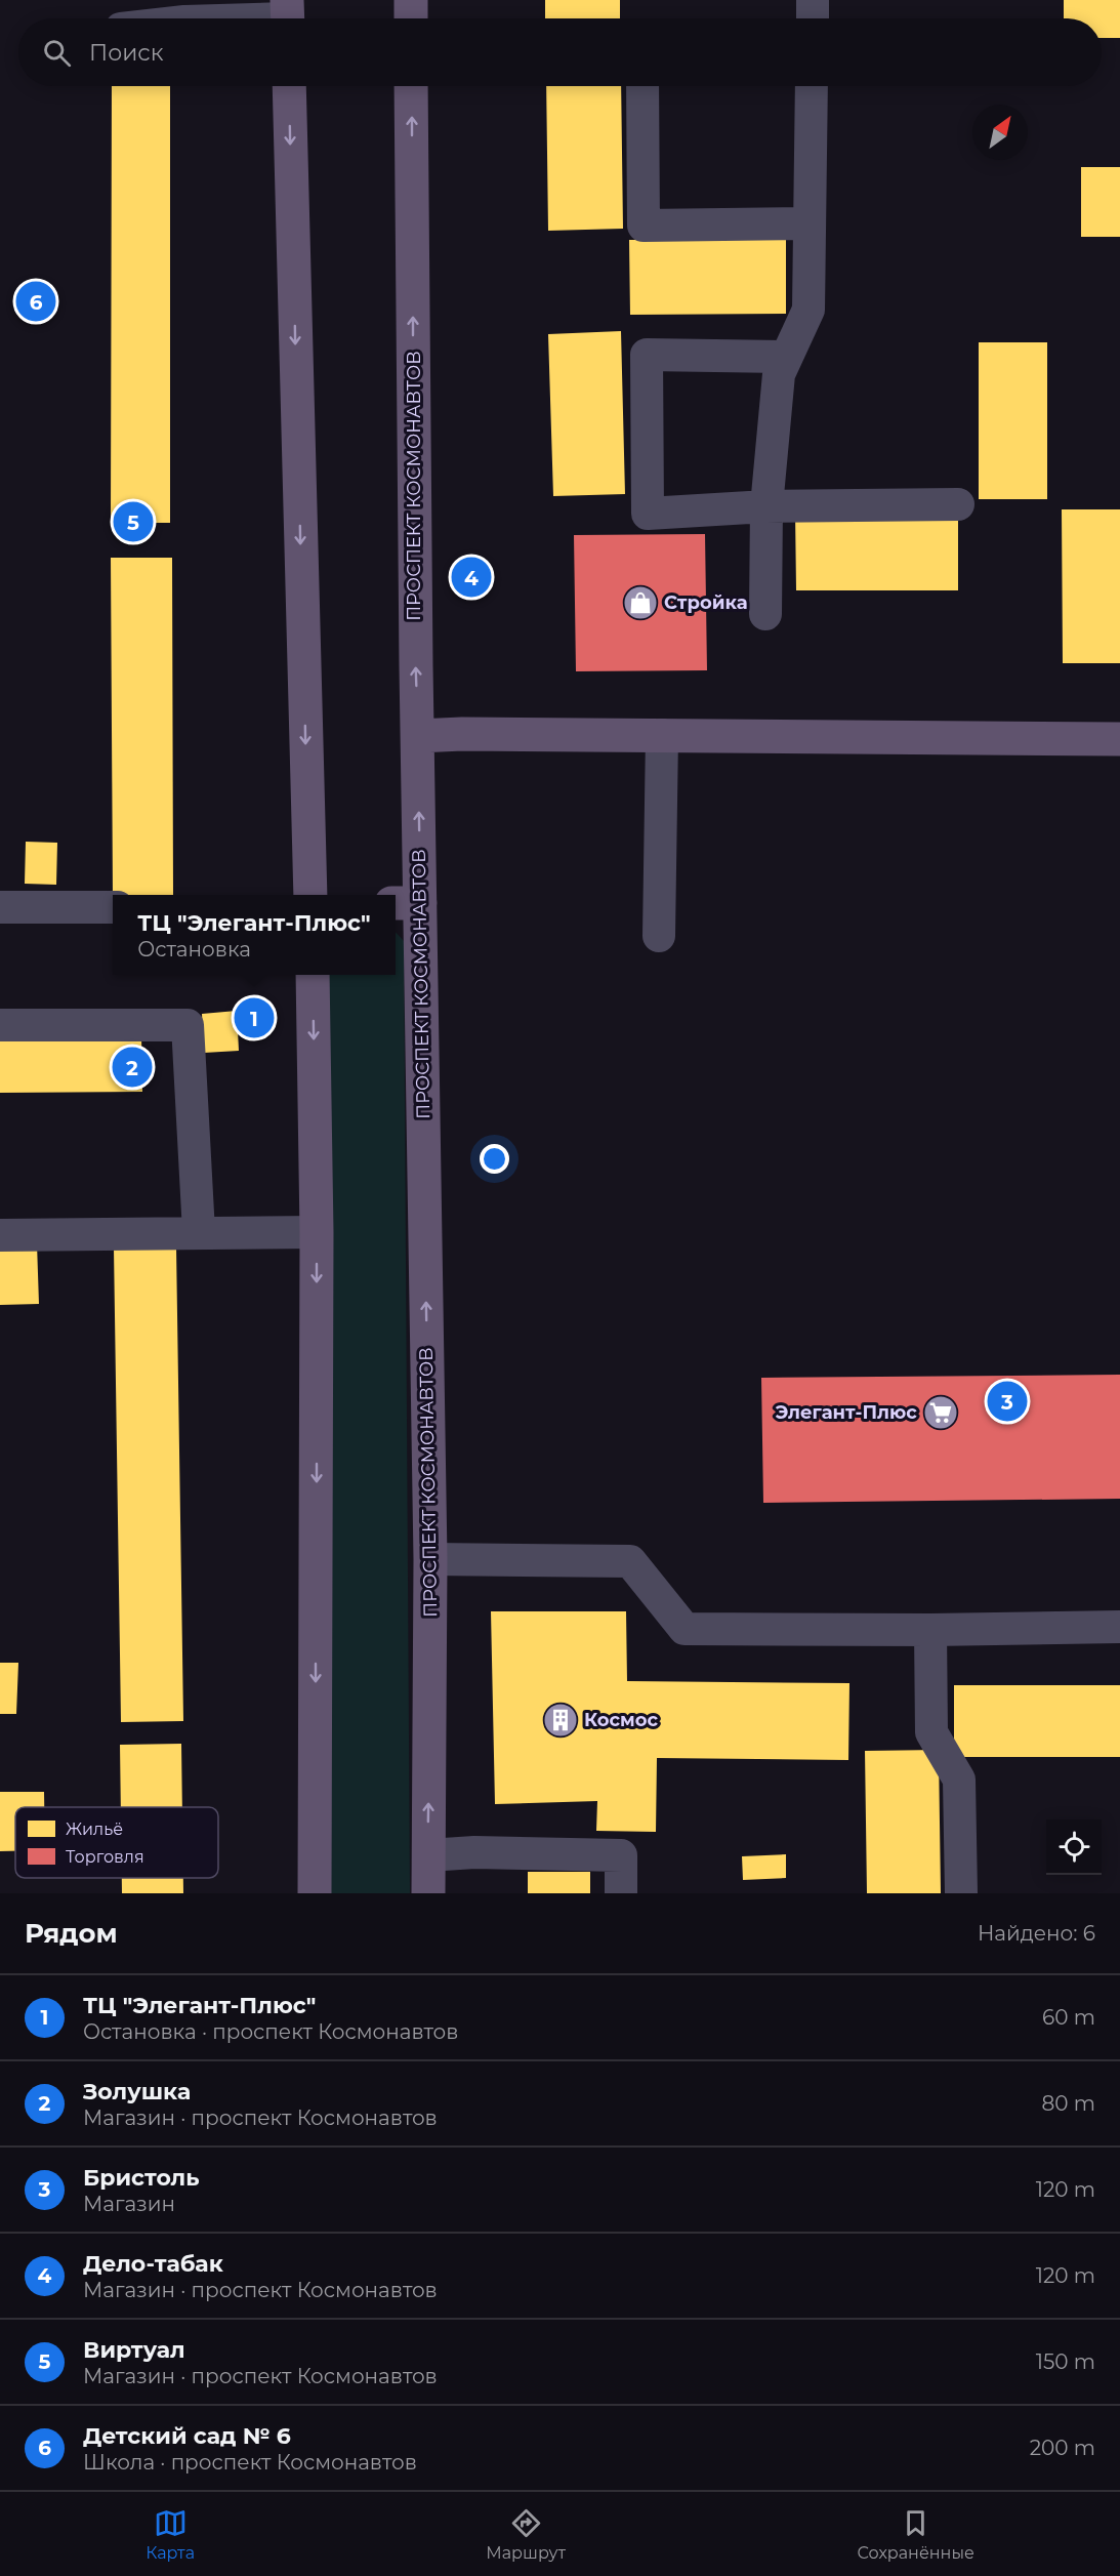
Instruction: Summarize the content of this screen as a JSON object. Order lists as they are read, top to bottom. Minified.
{"streets":{"main road":["ПРОСПЕКТ КОСМОНАВТОВ"]},"places":{"shop":["Стройка"],"supermarket":["Элегант-Плюс"],"building":["Космос"]},"legend":["Жильё","Торговля"],"north":"top right","page":{"search":"Поиск","pins":["6","5","4","1","2","3"],"popup":["ТЦ \"Элегант-Плюс\"","Остановка"],"heading":["Рядом","Найдено: 6"],"list":[{"mark":"1","name":"ТЦ \"Элегант-Плюс\"","note":"Остановка · проспект Космонавтов","value":"60 m"},{"mark":"2","name":"Золушка","note":"Магазин · проспект Космонавтов","value":"80 m"},{"mark":"3","name":"Бристоль","note":"Магазин","value":"120 m"},{"mark":"4","name":"Дело-табак","note":"Магазин · проспект Космонавтов","value":"120 m"},{"mark":"5","name":"Виртуал","note":"Магазин · проспект Космонавтов","value":"150 m"},{"mark":"6","name":"Детский сад № 6","note":"Школа · проспект Космонавтов","value":"200 m"}],"nav":["Карта","Маршрут","Сохранённые"]}}
